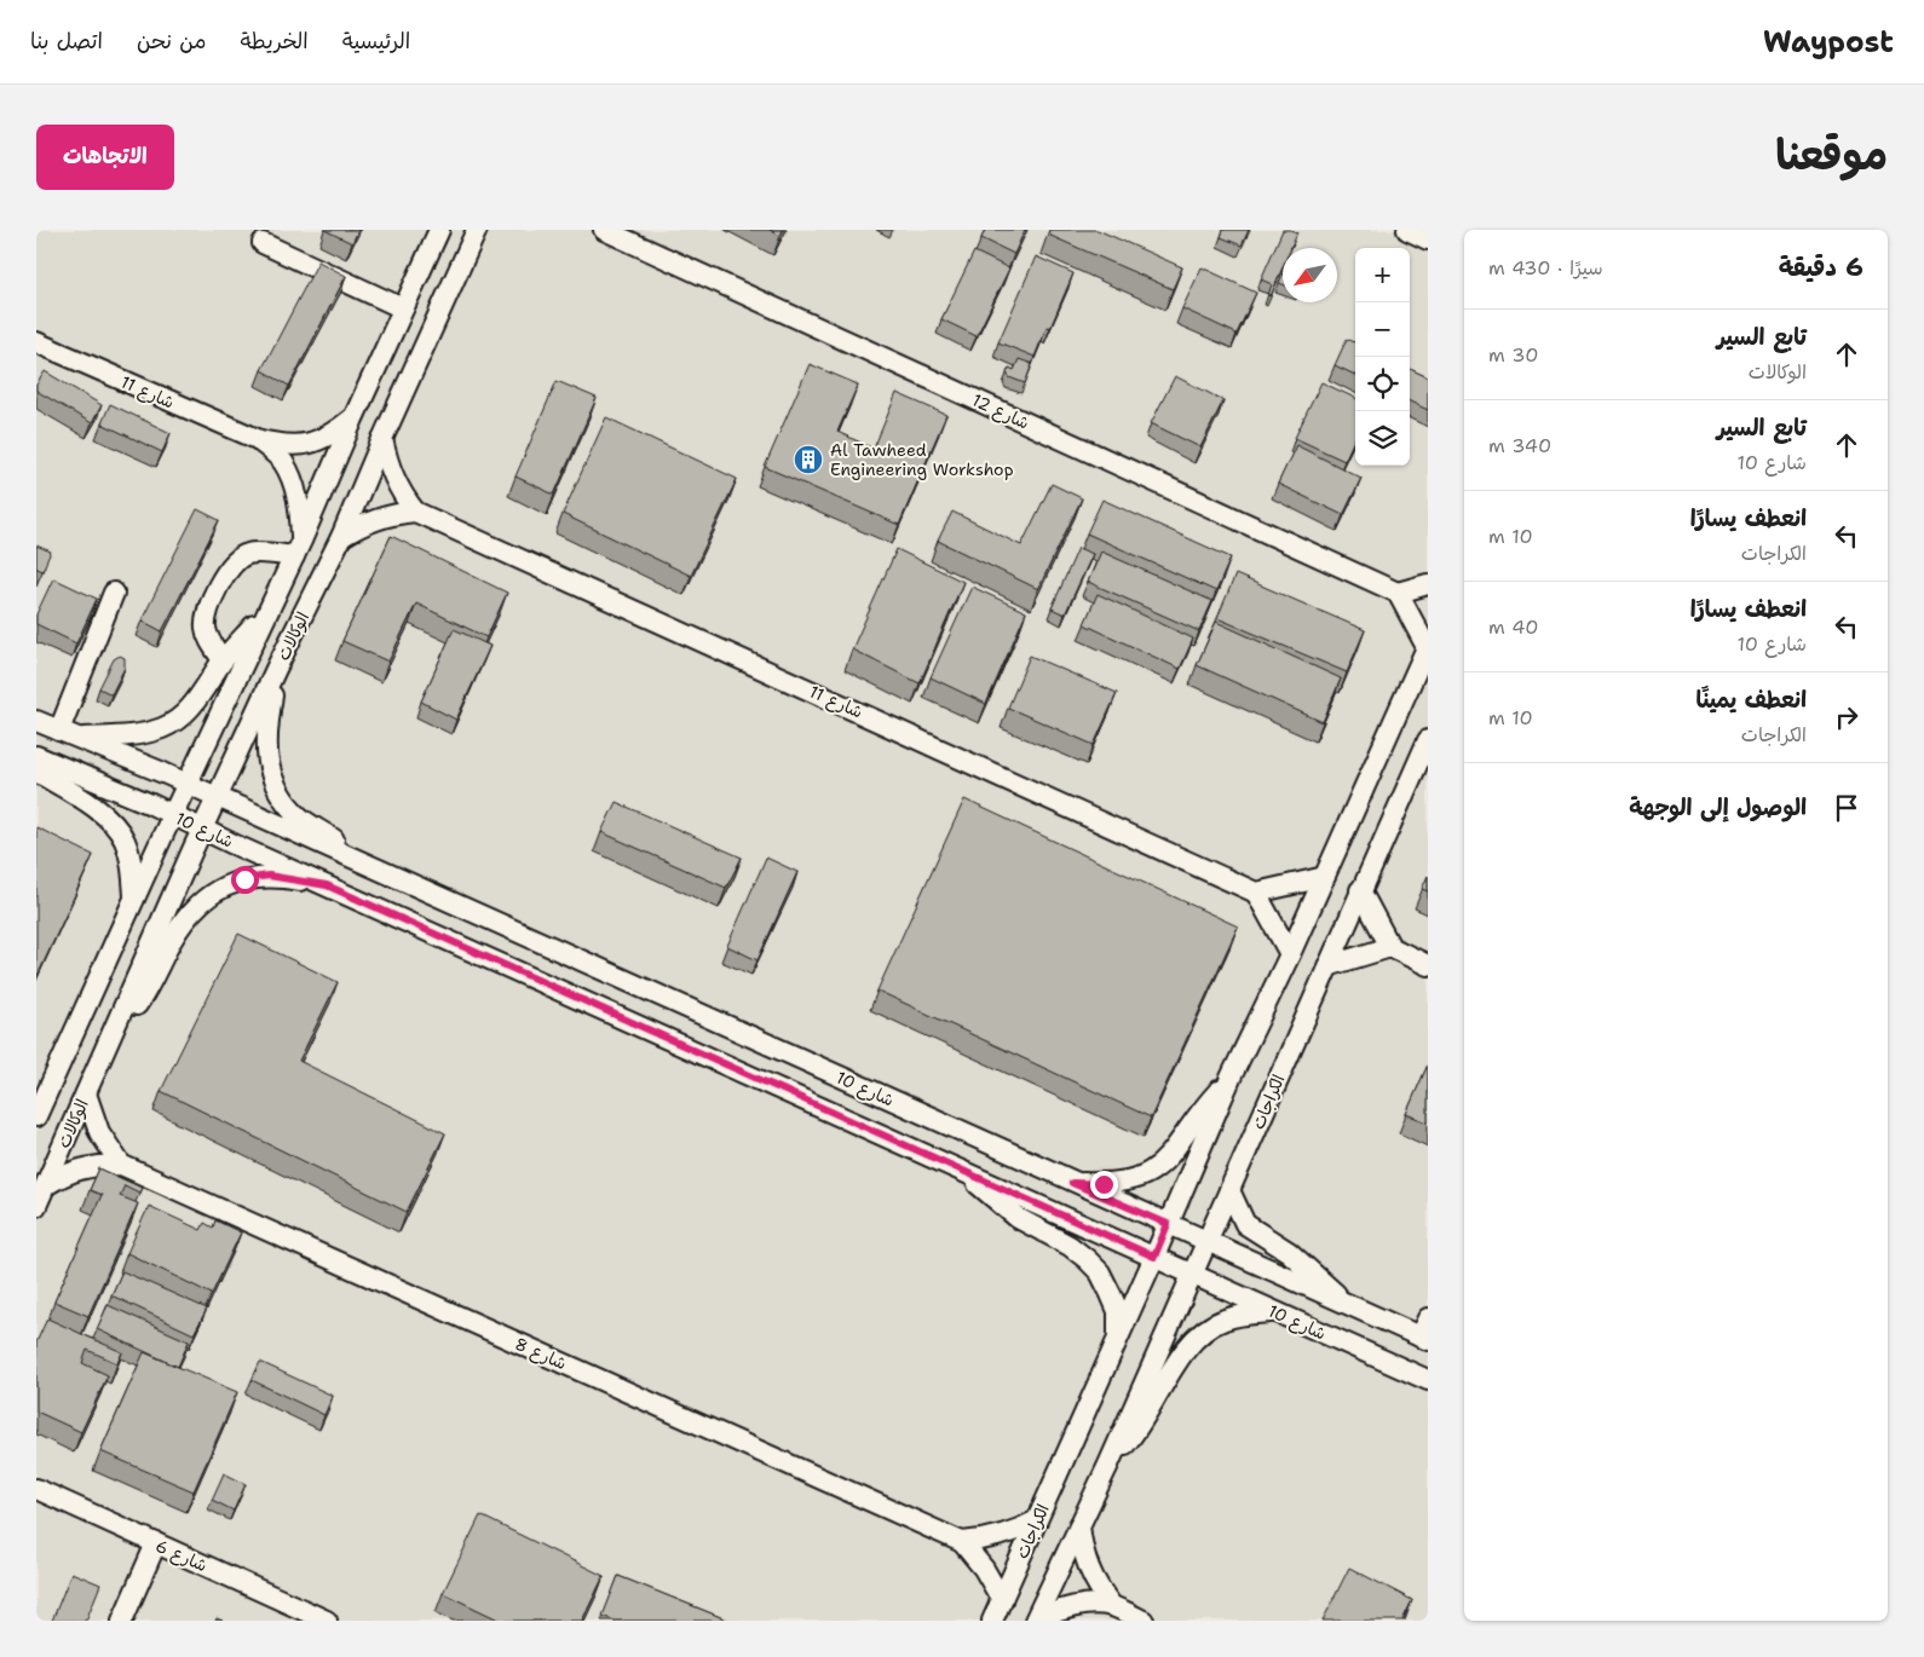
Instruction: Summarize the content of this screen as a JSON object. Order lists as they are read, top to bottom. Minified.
{"streets":{"street":["شارع 11","شارع 12","الوكالات","شارع 10","الكراجات","شارع 8","شارع 6"]},"crossings":[["شارع 11","الوكالات"],["الوكالات","شارع 10"],["الوكالات","شارع 8"],["شارع 10","الكراجات"],["الكراجات","شارع 8"]],"places":{"building":["Al Tawheed Engineering Workshop"]},"north":"bottom left","page":{"header":"Waypost","nav":["الرئيسية","الخريطة","من نحن","اتصل بنا"],"title":"موقعنا","buttons":"الاتجاهات","heading":["6 دقيقة","سيرًا · 430 m"],"map_buttons":["+","−"],"list":[["تابع السير","الوكالات","30 m"],["تابع السير","شارع 10","340 m"],["انعطف يسارًا","الكراجات","10 m"],["انعطف يسارًا","شارع 10","40 m"],["انعطف يمينًا","الكراجات","10 m"],"الوصول إلى الوجهة"]}}
